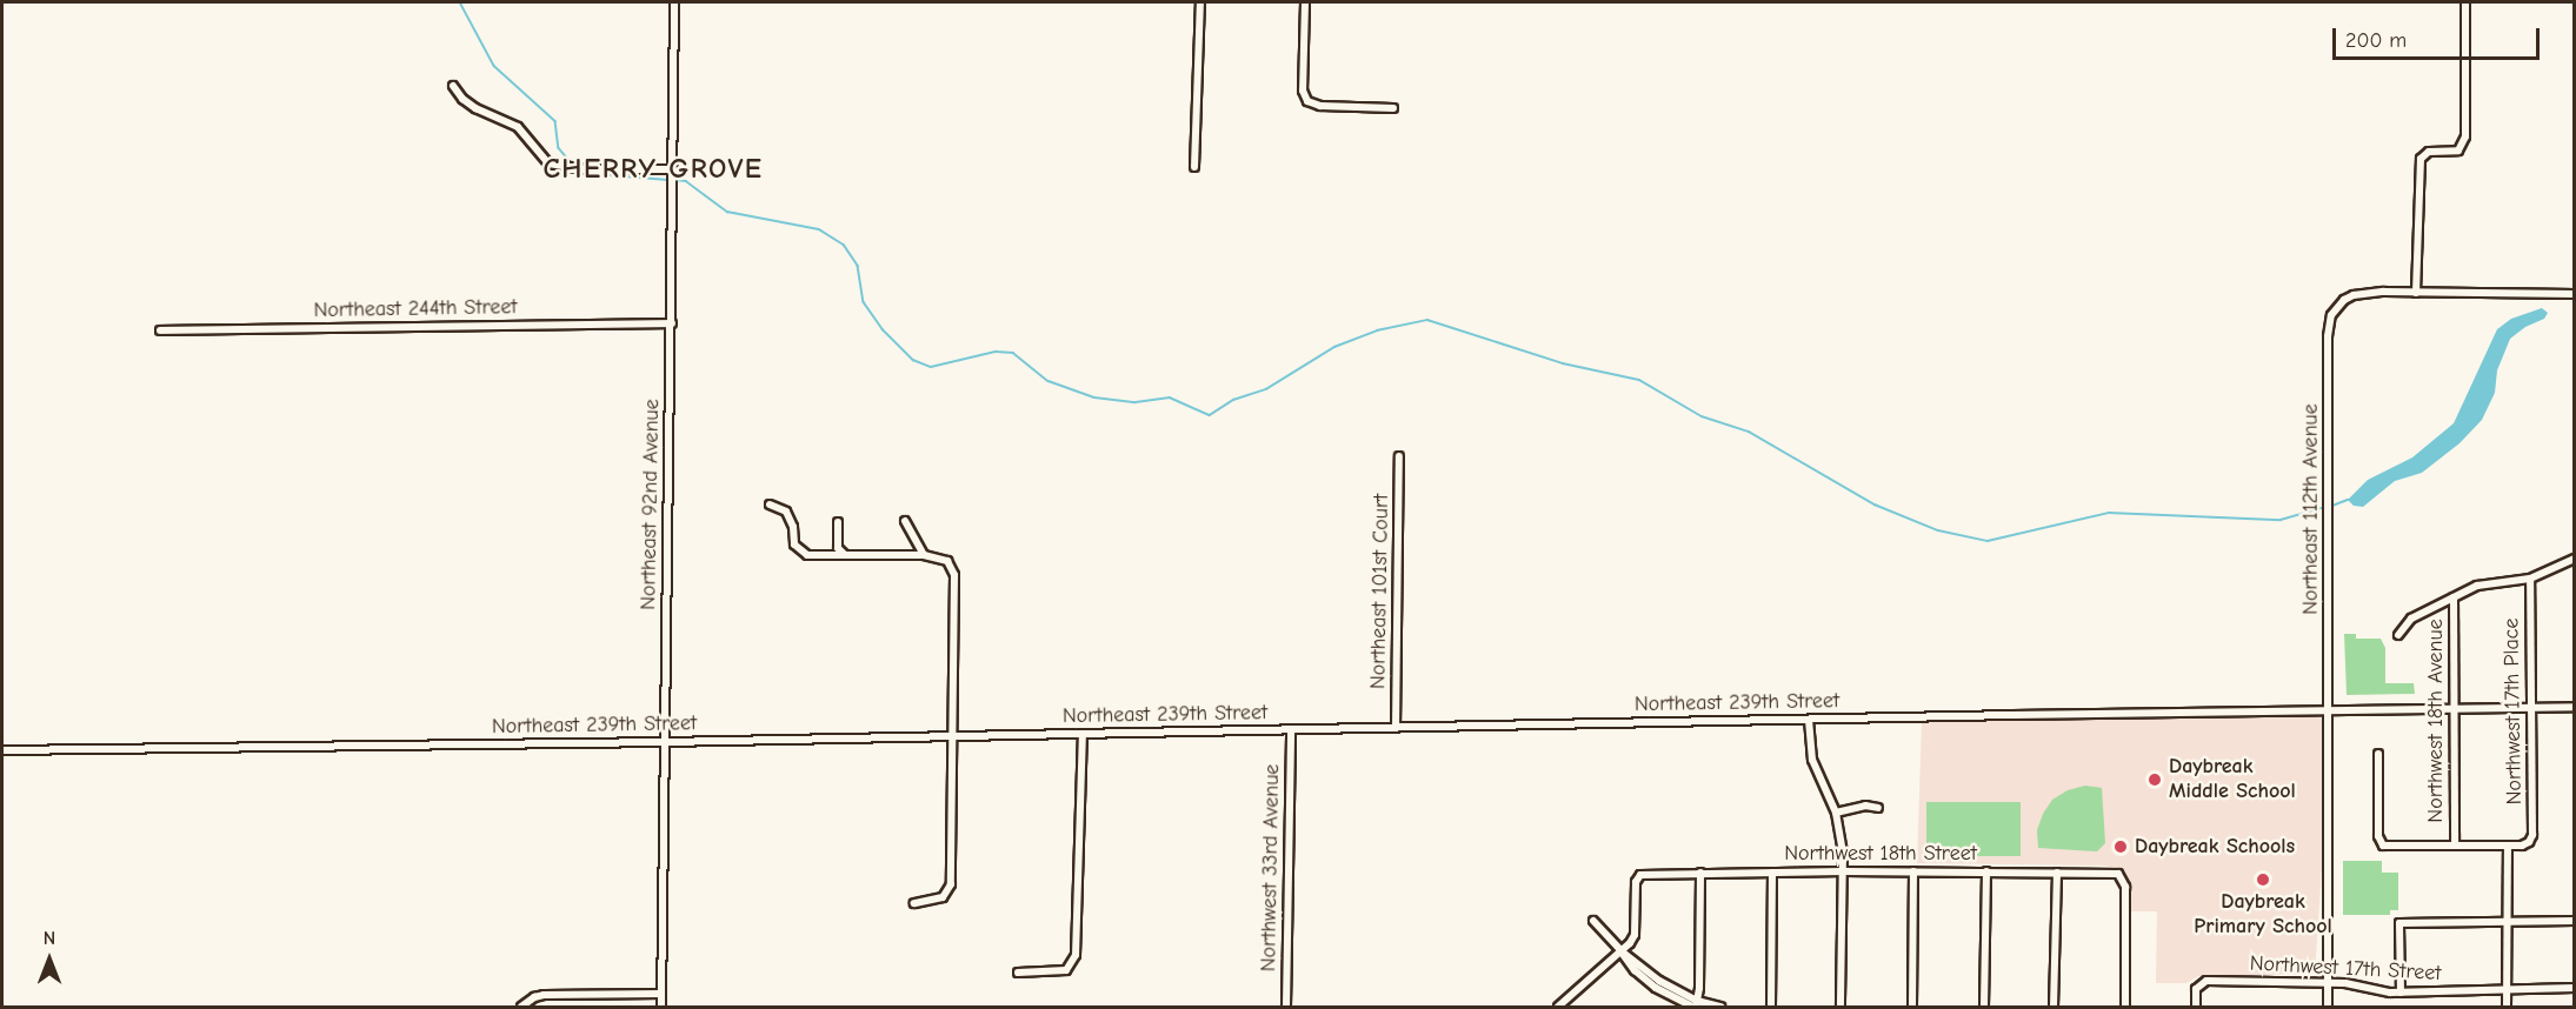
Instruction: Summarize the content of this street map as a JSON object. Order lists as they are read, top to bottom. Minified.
{"streets":{"street":["Northeast 244th Street","Northeast 92nd Avenue","Northeast 112th Avenue","Northeast 101st Court","Northeast 239th Street","Northwest 17th Place","Northwest 18th Avenue","Northwest 18th Street","Northwest 33rd Avenue","Northwest 17th Street"]},"crossings":[["Northeast 244th Street","Northeast 92nd Avenue"],["Northeast 92nd Avenue","Northeast 239th Street"],["Northeast 112th Avenue","Northeast 239th Street"],["Northeast 112th Avenue","Northwest 17th Street"],["Northeast 101st Court","Northeast 239th Street"],["Northeast 239th Street","Northwest 17th Place"],["Northeast 239th Street","Northwest 18th Avenue"],["Northeast 239th Street","Northwest 33rd Avenue"]],"districts":["CHERRY GROVE"],"places":["Daybreak Middle School","Daybreak Schools","Daybreak Primary School"],"scale_bar":"200 m","north":"top"}
